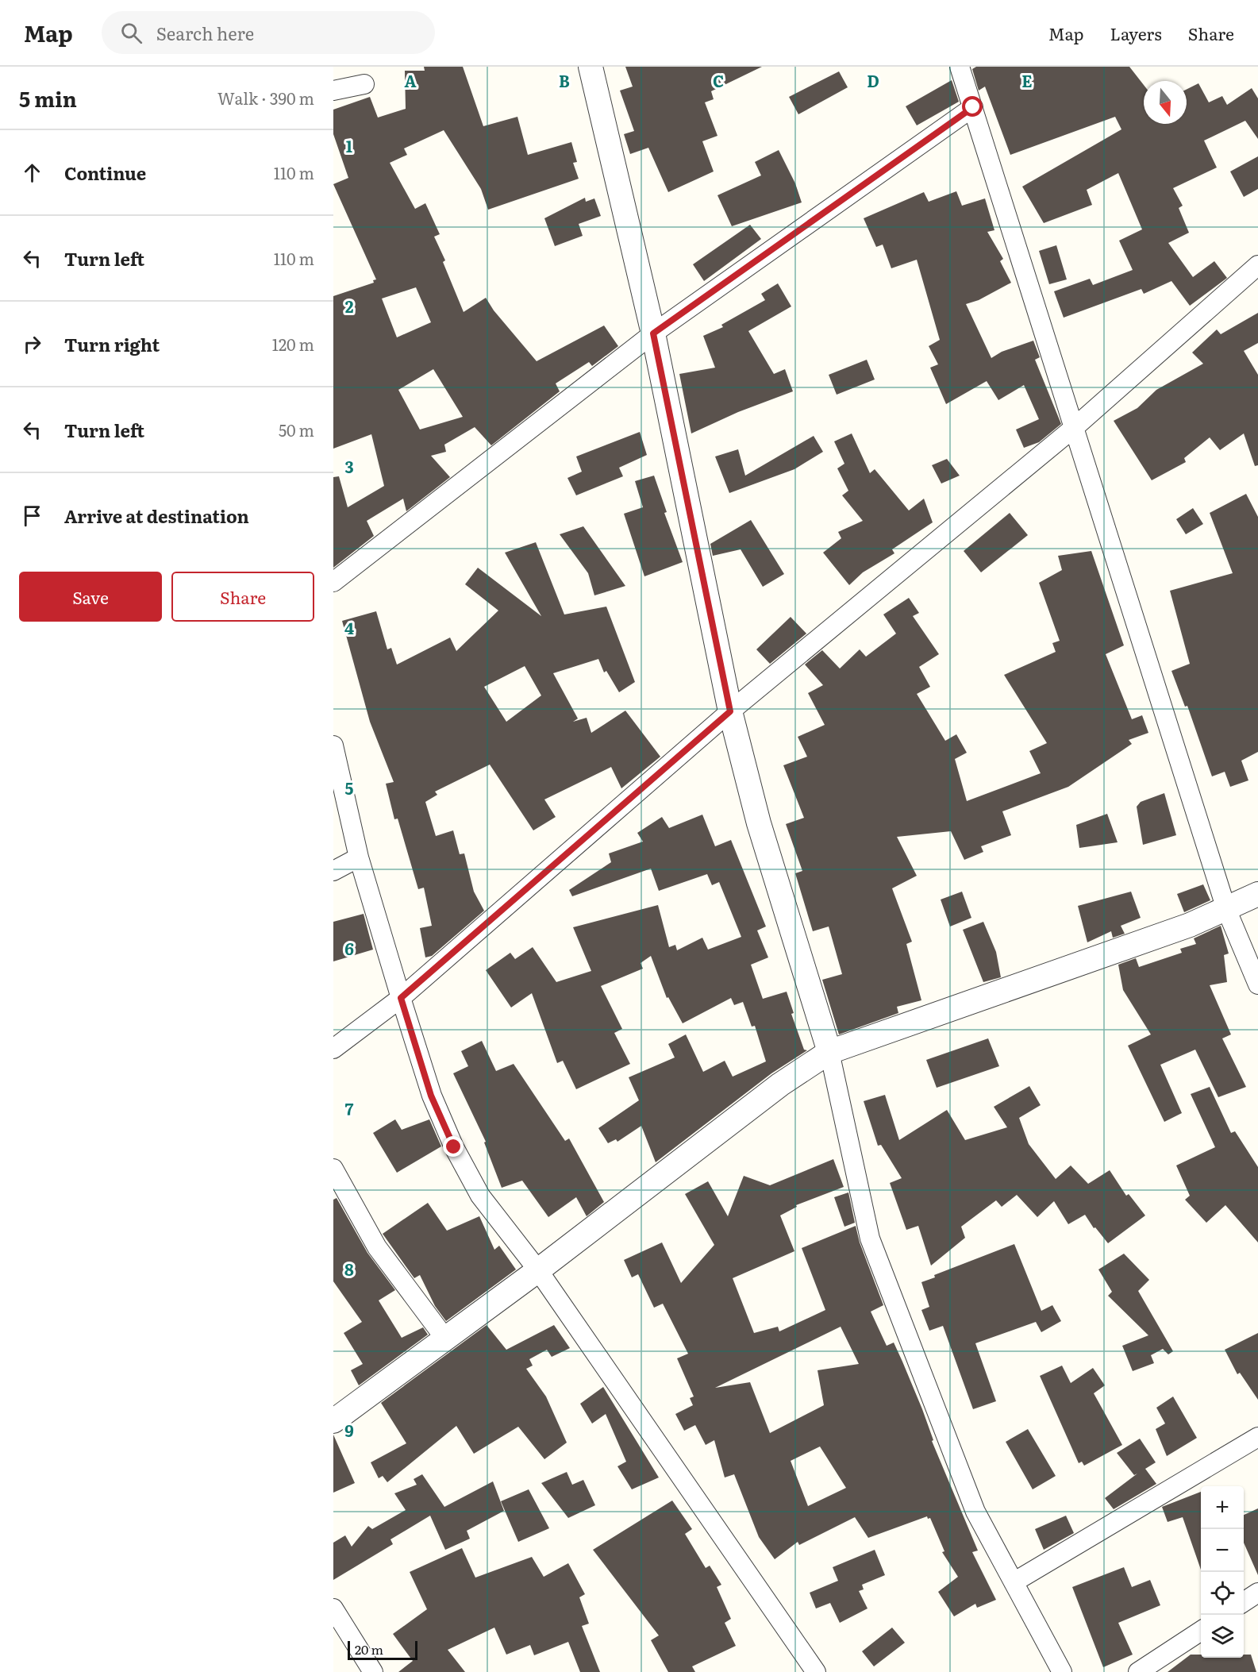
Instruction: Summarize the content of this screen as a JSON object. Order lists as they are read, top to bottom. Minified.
{"scale_bar":"20 m","north":"bottom","page":{"header":"Map","search":"Search here","nav":["Map","Layers","Share"],"heading":["5 min","Walk · 390 m"],"list":[["Continue","110 m"],["Turn left","110 m"],["Turn right","120 m"],["Turn left","50 m"],"Arrive at destination"],"buttons":["Save","Share"],"map_buttons":["+","−"],"scale":"20 m"},"grid":{"columns":["A","B","C","D","E"],"rows":["1","2","3","4","5","6","7","8","9"]}}
